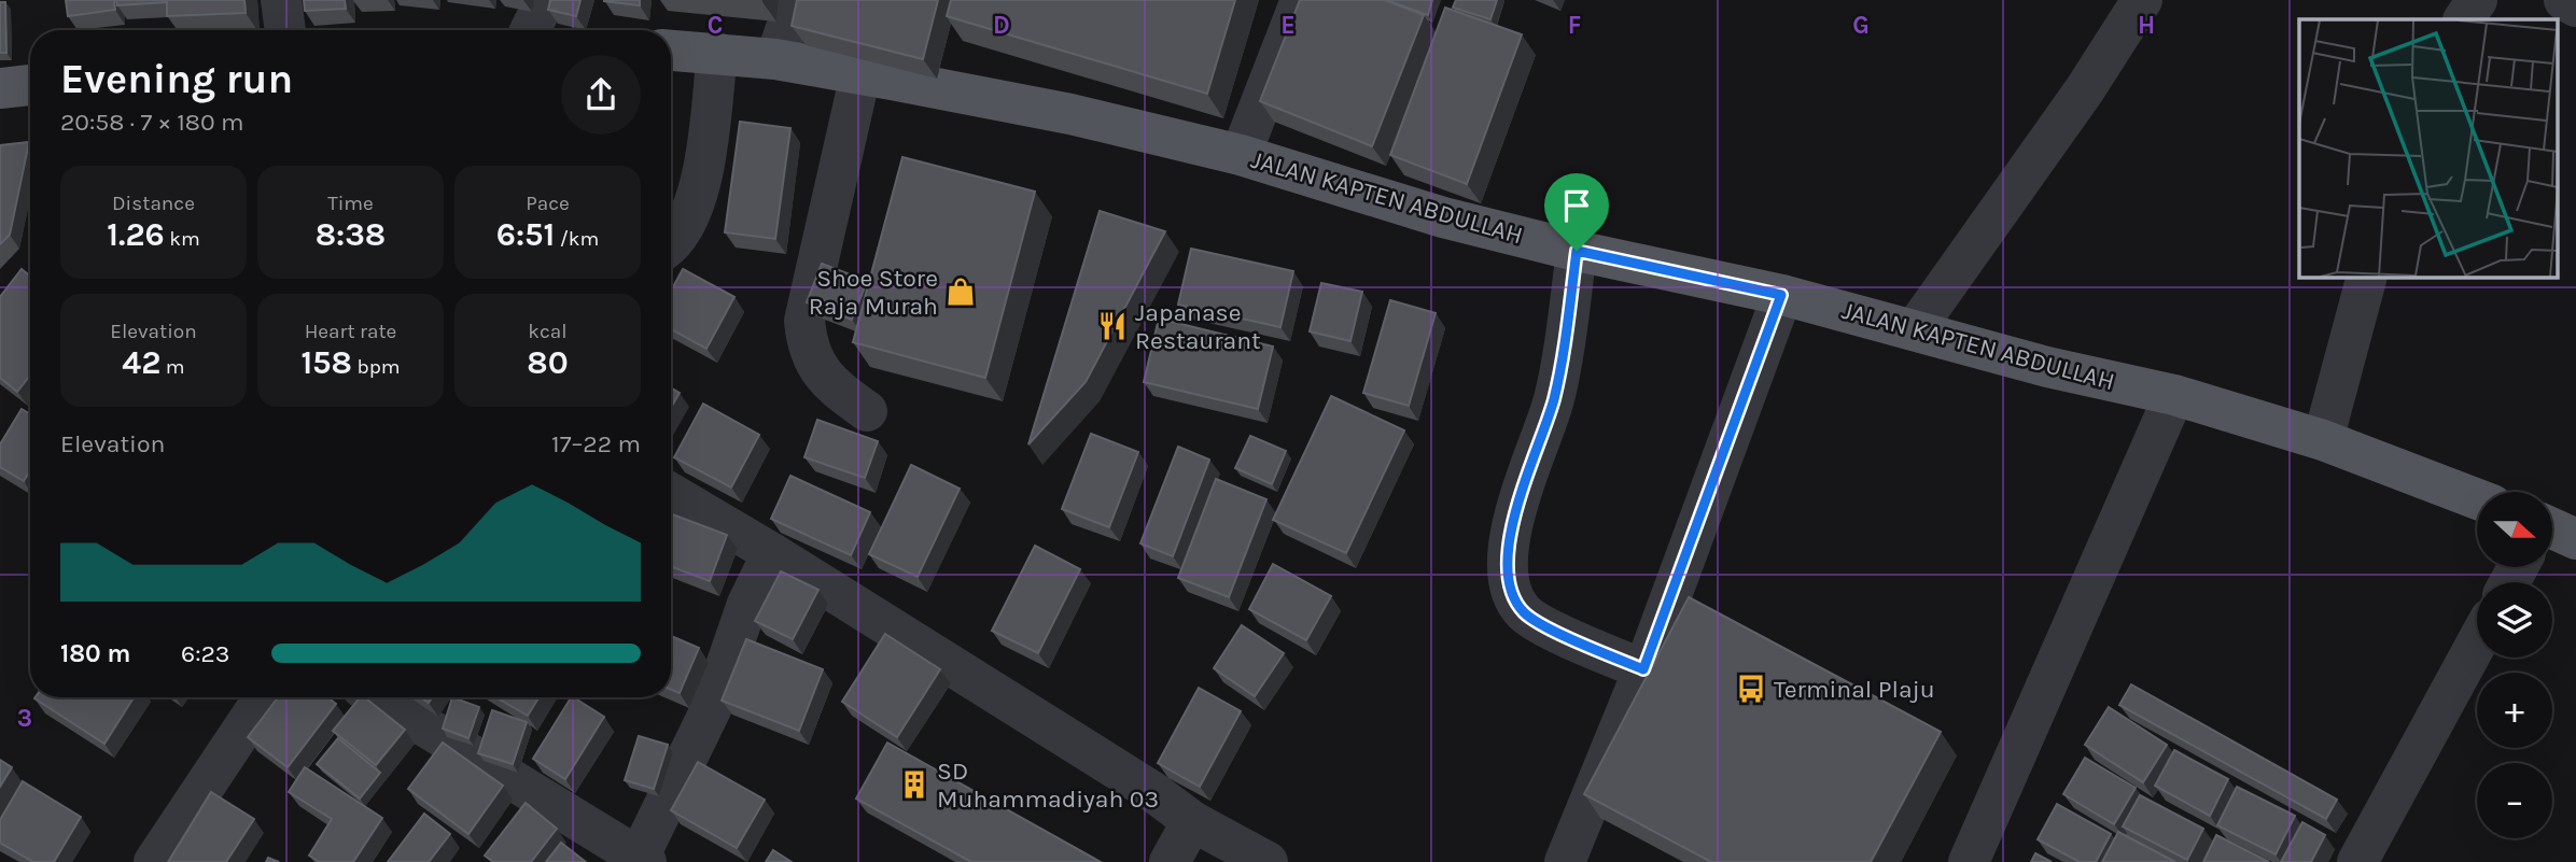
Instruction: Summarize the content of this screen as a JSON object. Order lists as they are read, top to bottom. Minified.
{"streets":{"main road":["JALAN KAPTEN ABDULLAH"]},"places":{"shop":["Shoe Store Raja Murah"],"restaurant":["Japanase Restaurant"],"bus stop":["Terminal Plaju"],"building":["SD Muhammadiyah 03"]},"north":"right","page":{"heading":["Evening run","20:58 · 7 × 180 m"],"stats":[["Distance","1.26 km"],["Time","8:38"],["Pace","6:51 /km"],["Elevation","42 m"],["Heart rate","158 bpm"],["kcal","80"]],"chart":["Elevation","17–22 m"],"map_buttons":["+","−"],"list":[{"name":"180 m","note":"6:23"}]},"grid":{"columns":["C","D","E","F","G","H"],"rows":["3"]}}
